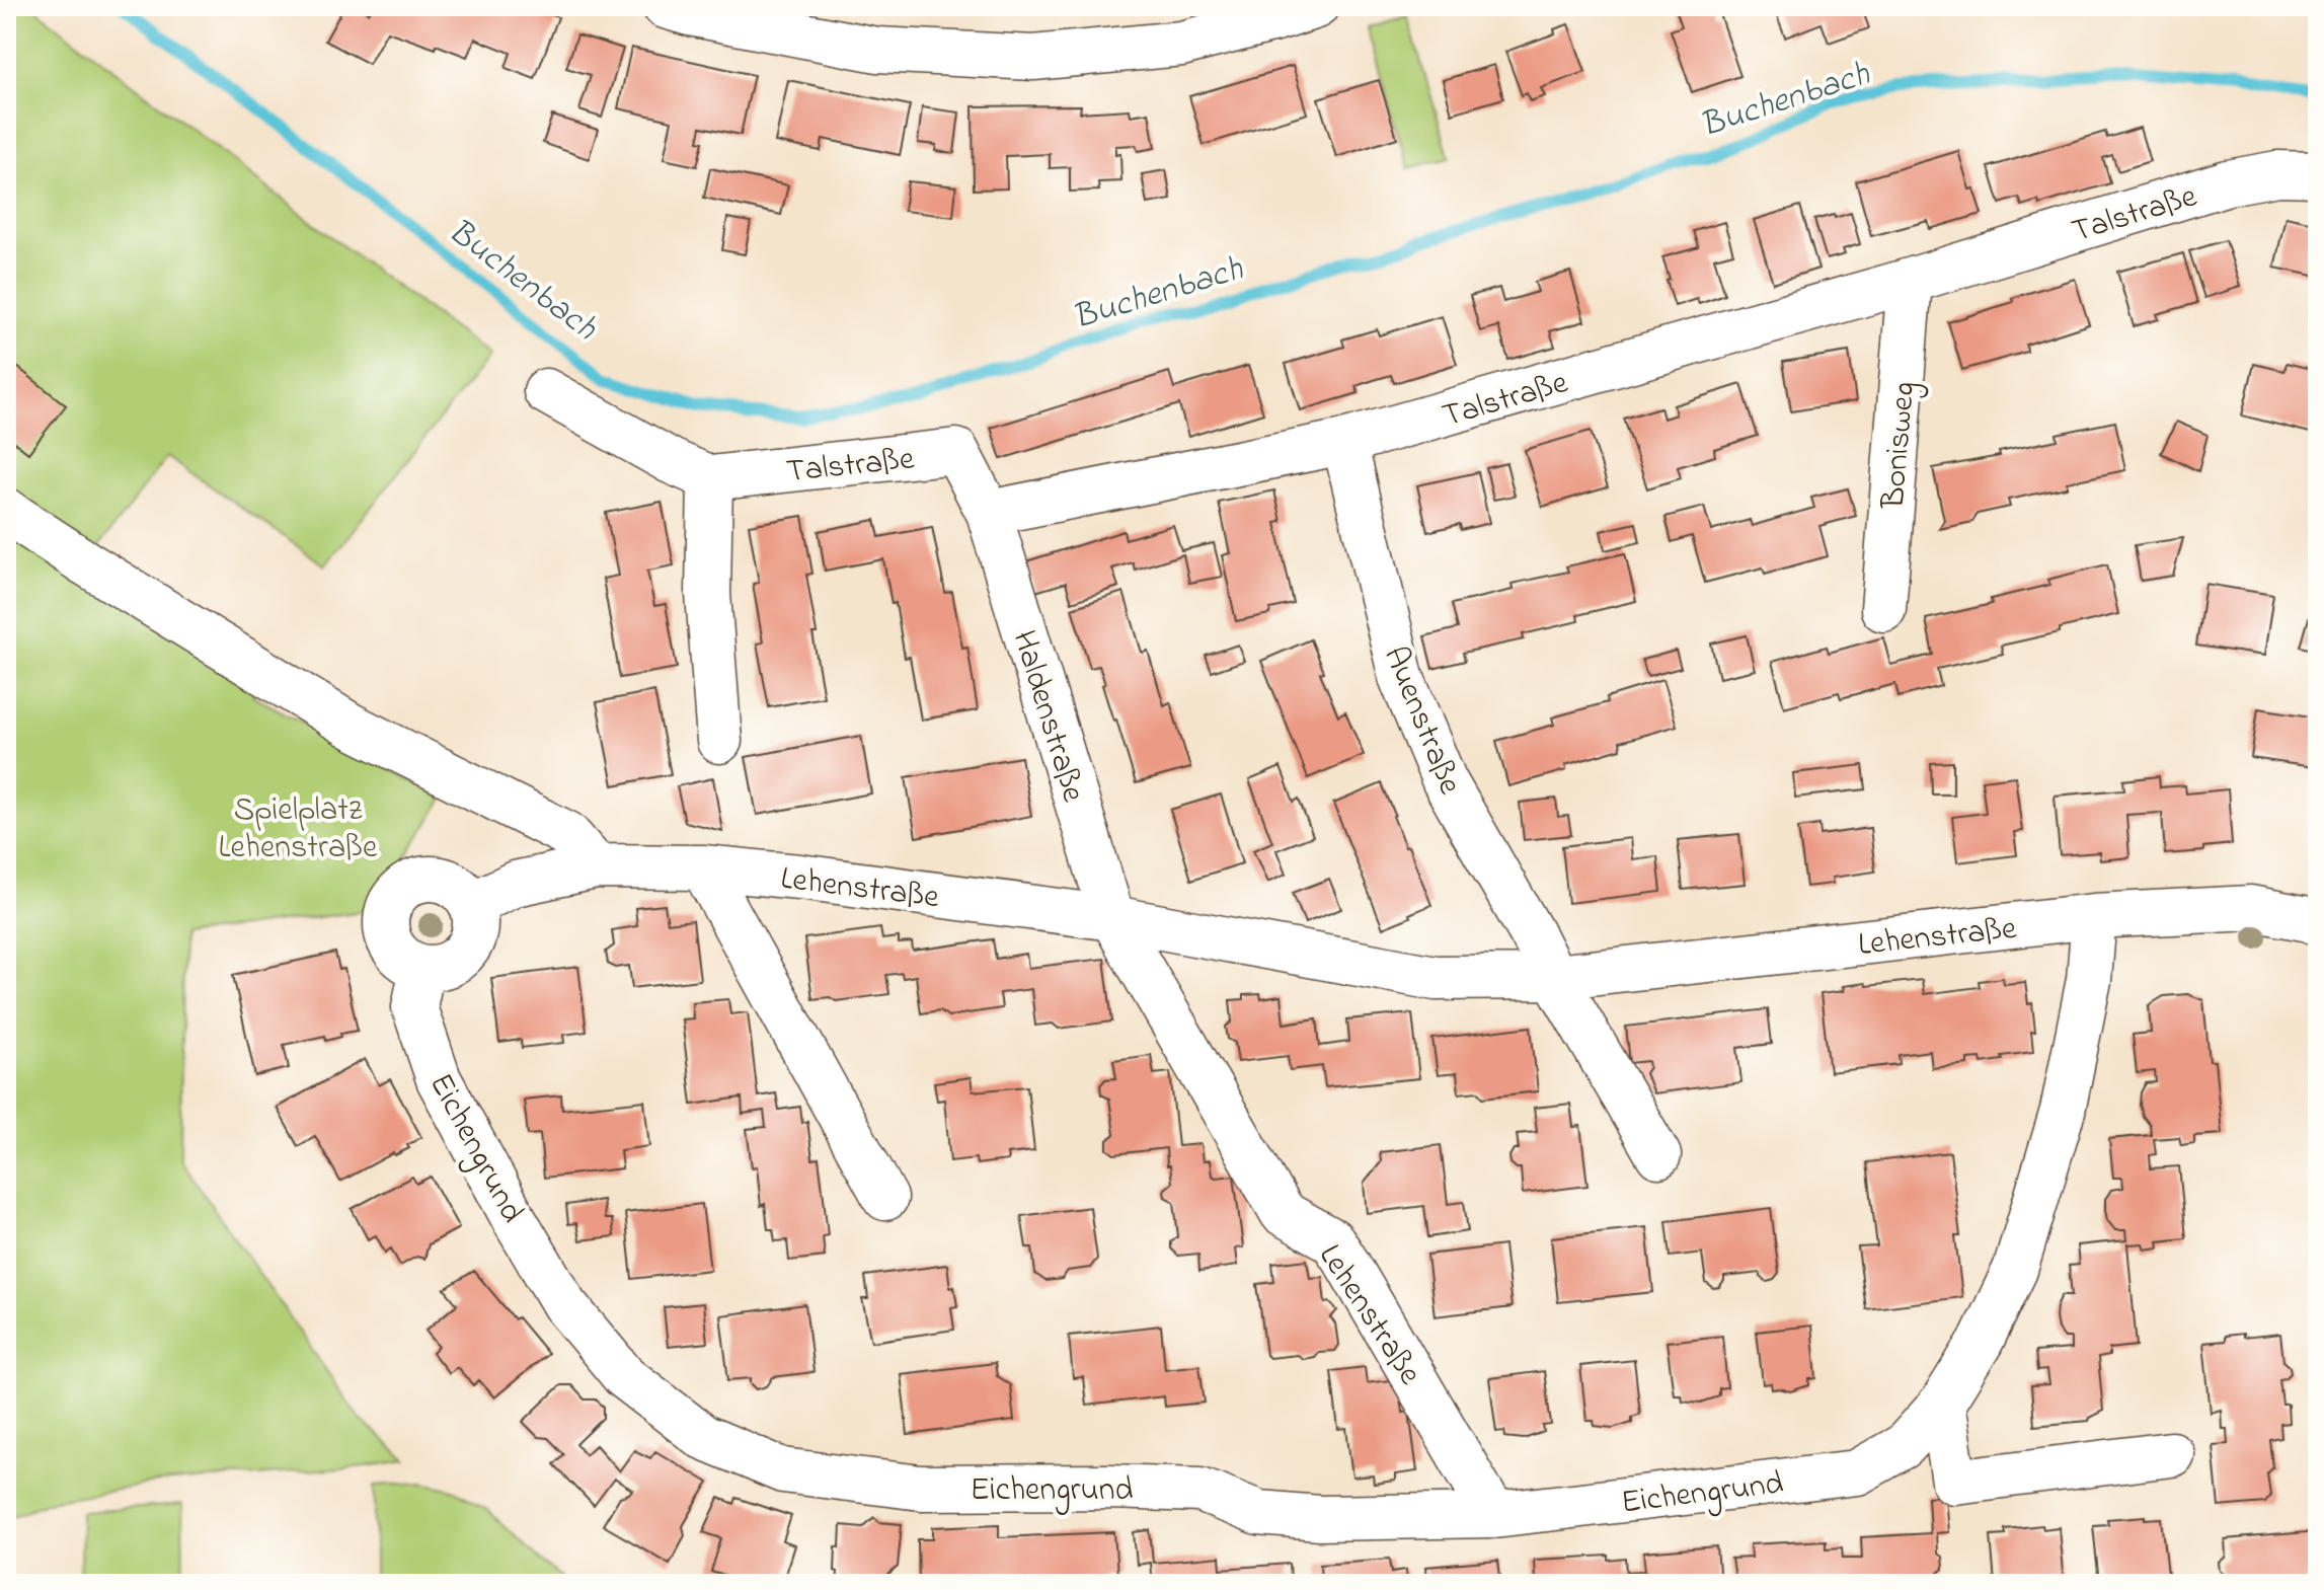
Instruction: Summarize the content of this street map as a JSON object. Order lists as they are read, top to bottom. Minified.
{"streets":{"street":["Talstraße","Bonisweg","Haldenstraße","Auenstraße","Lehenstraße","Eichengrund"]},"crossings":[["Talstraße","Bonisweg"],["Talstraße","Haldenstraße"],["Talstraße","Auenstraße"],["Haldenstraße","Lehenstraße"],["Auenstraße","Lehenstraße"],["Lehenstraße","Eichengrund"]],"water":["Buchenbach"],"parks":["Spielplatz Lehenstraße"]}
